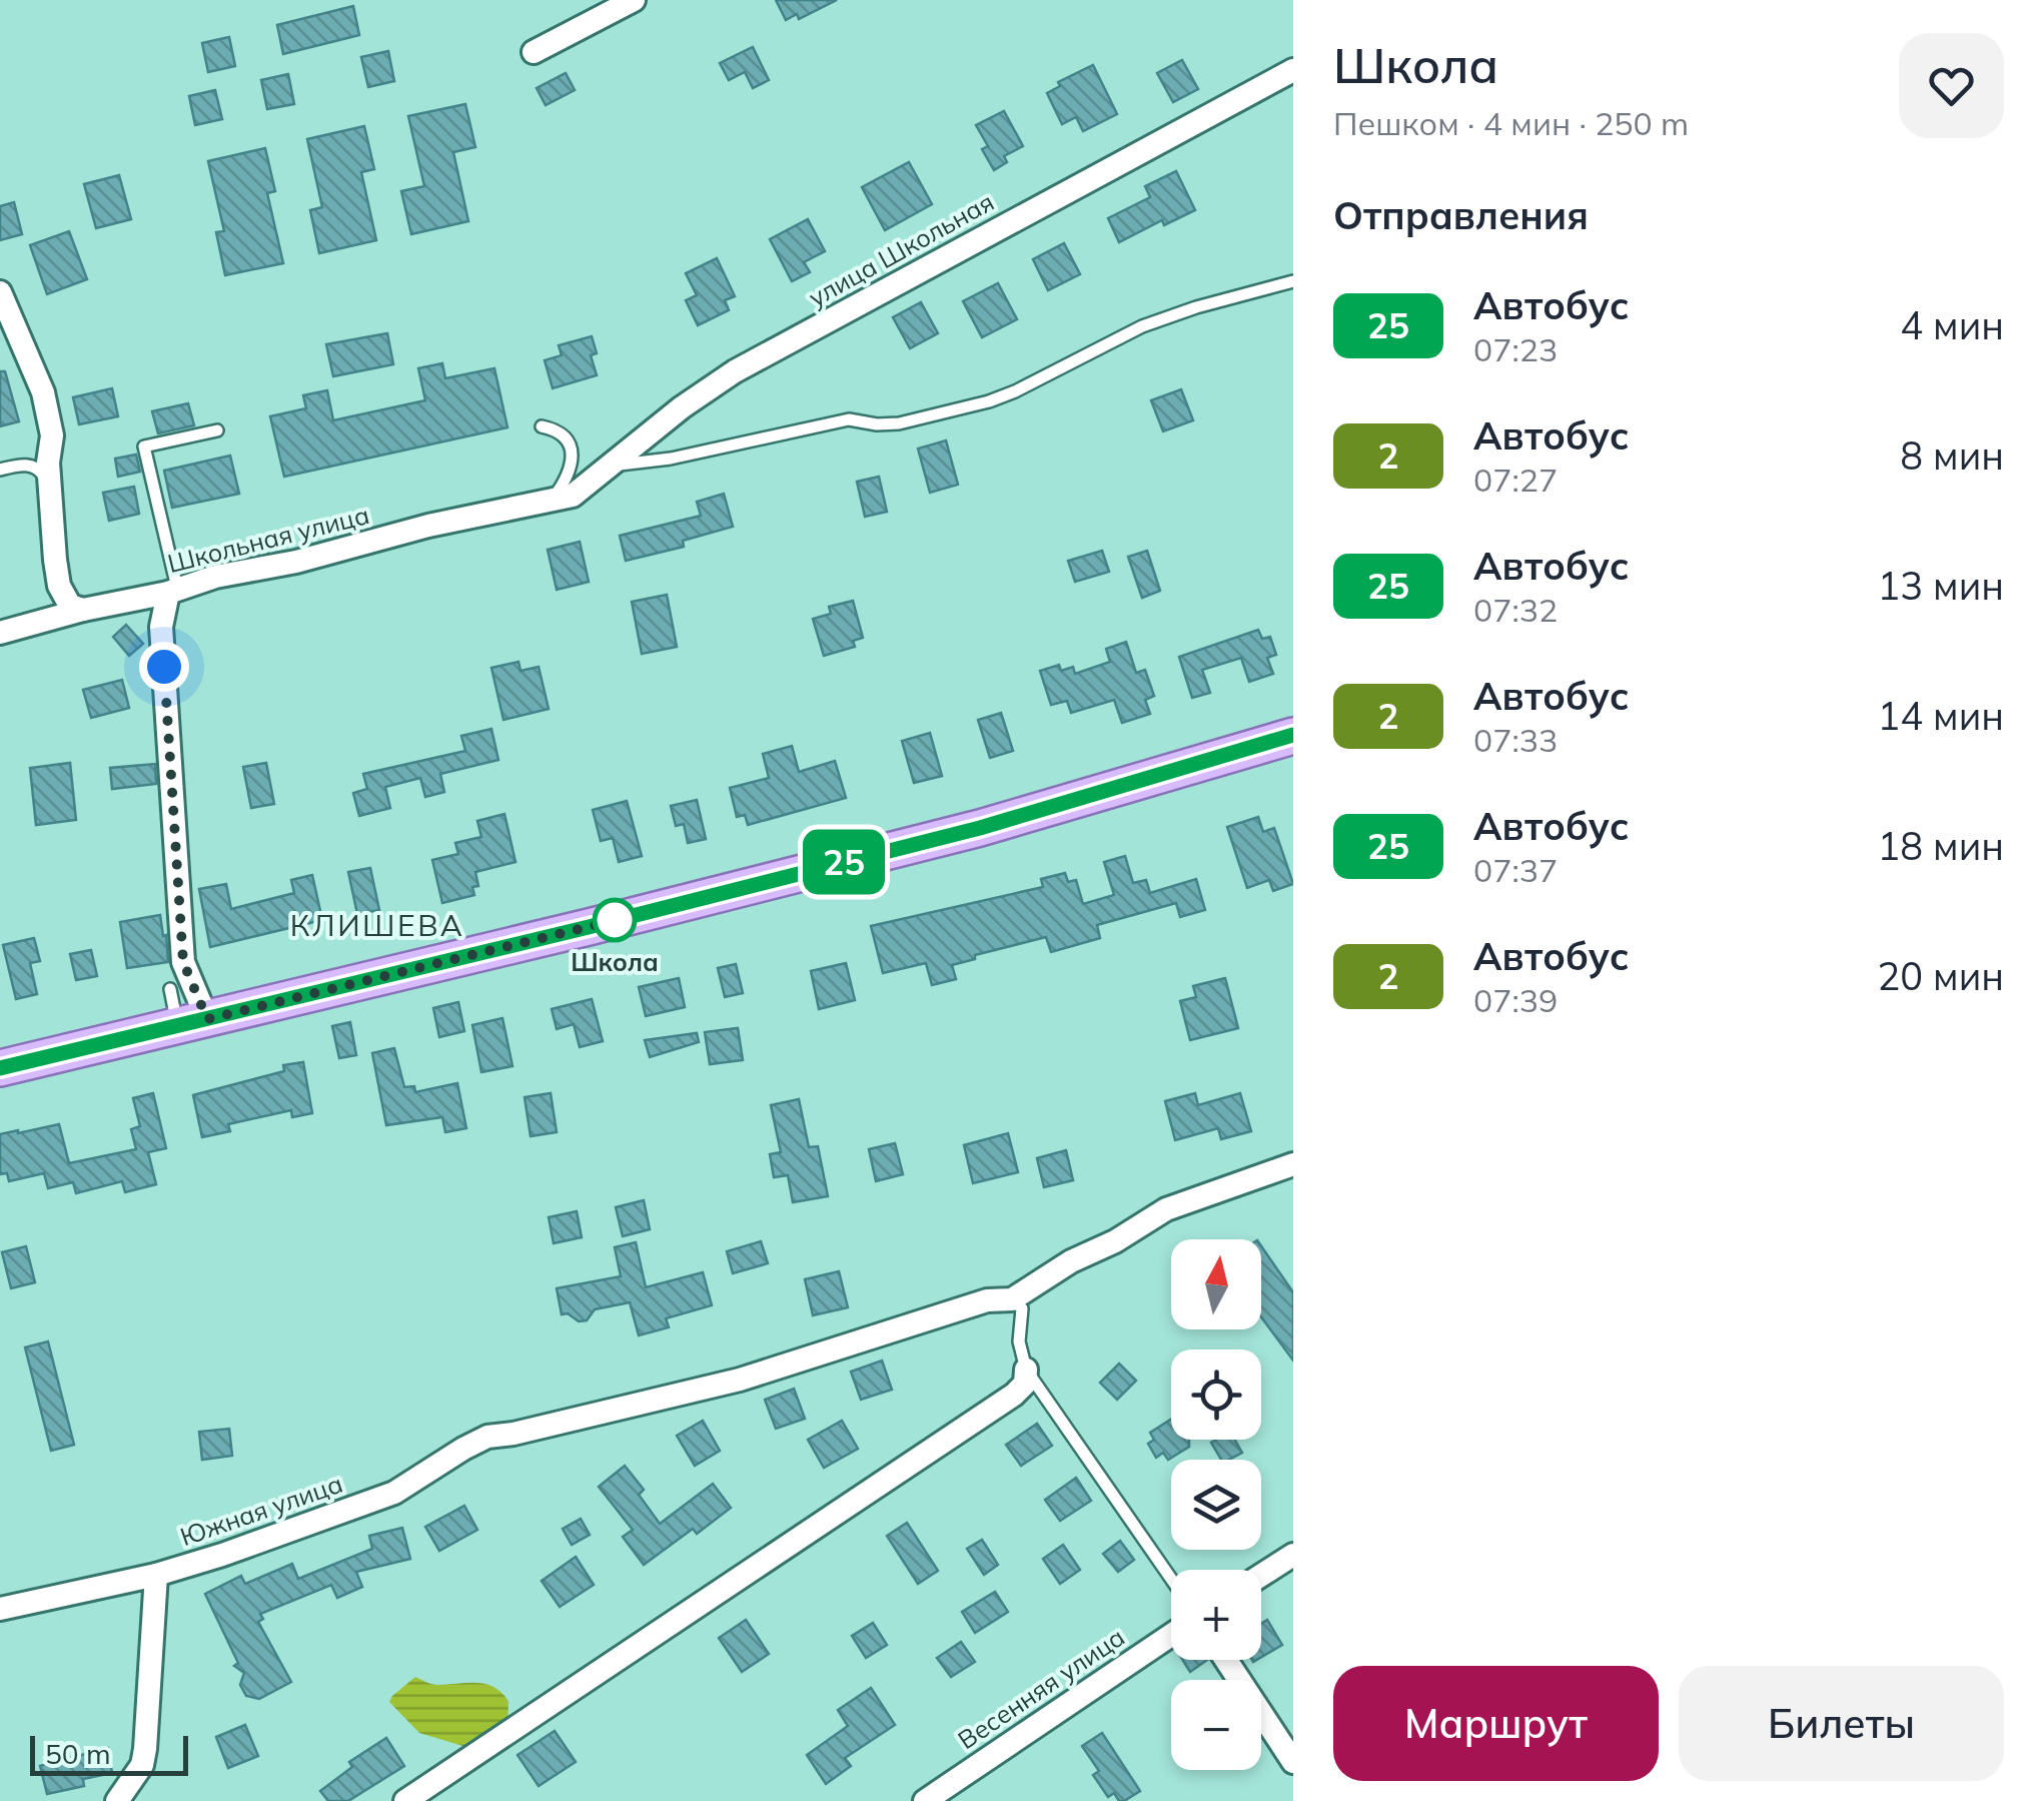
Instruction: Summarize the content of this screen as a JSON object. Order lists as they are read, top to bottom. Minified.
{"streets":{"street":["улица Школьная","Школьная улица","Южная улица","Весенняя улица"]},"crossings":[["улица Школьная","Школьная улица"]],"districts":["КЛИШЕВА"],"places":["Школа"],"lines":["bus line 25"],"scale_bar":"50 m","north":"top","page":{"on_map":"25","heading":[["Школа","Пешком · 4 мин · 250 m"],"Отправления"],"list":[{"mark":"25","name":"Автобус","note":"07:23","value":"4 мин"},{"mark":"2","name":"Автобус","note":"07:27","value":"8 мин"},{"mark":"25","name":"Автобус","note":"07:32","value":"13 мин"},{"mark":"2","name":"Автобус","note":"07:33","value":"14 мин"},{"mark":"25","name":"Автобус","note":"07:37","value":"18 мин"},{"mark":"2","name":"Автобус","note":"07:39","value":"20 мин"}],"map_buttons":["+","−"],"buttons":["Маршрут","Билеты"],"scale":"50 m"}}
